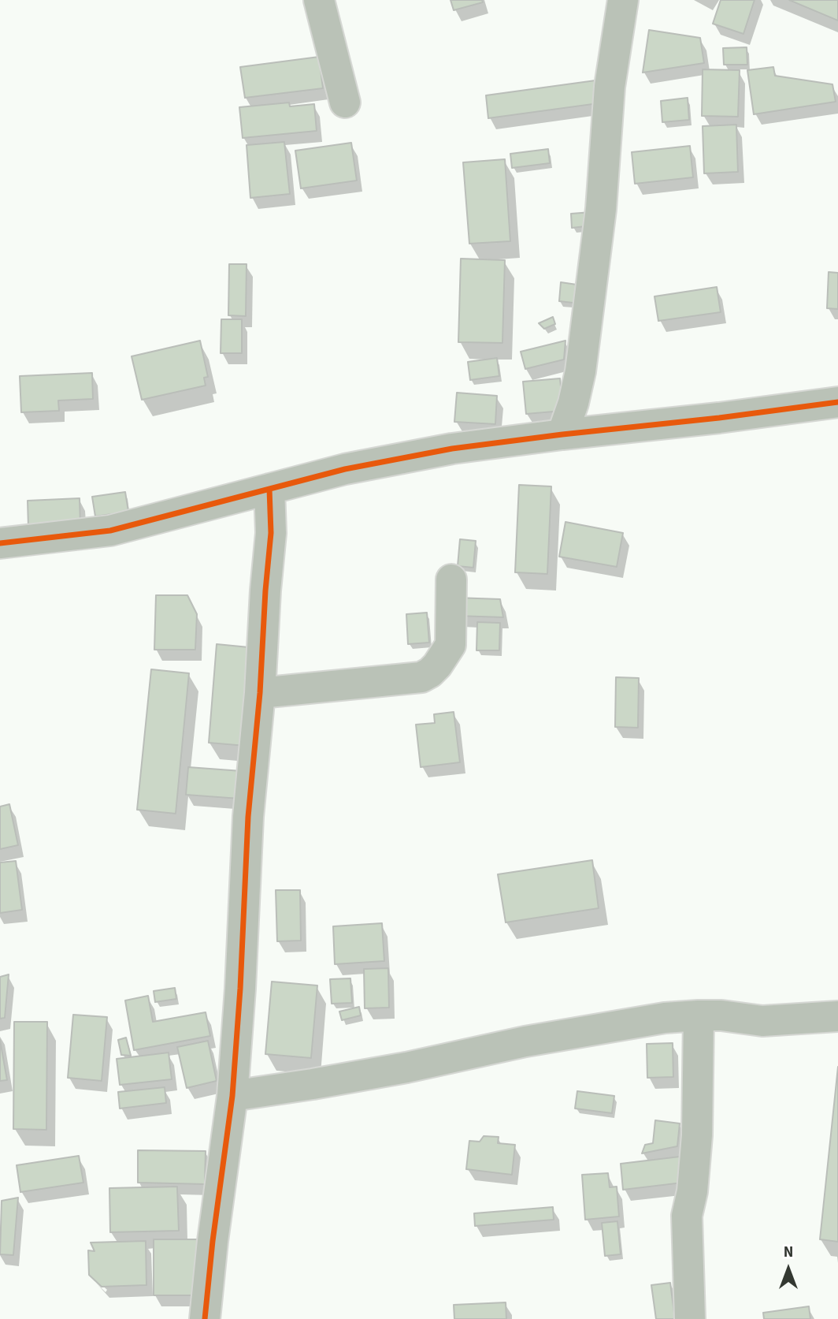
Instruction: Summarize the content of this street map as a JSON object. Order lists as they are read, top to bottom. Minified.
{"north":"top"}
